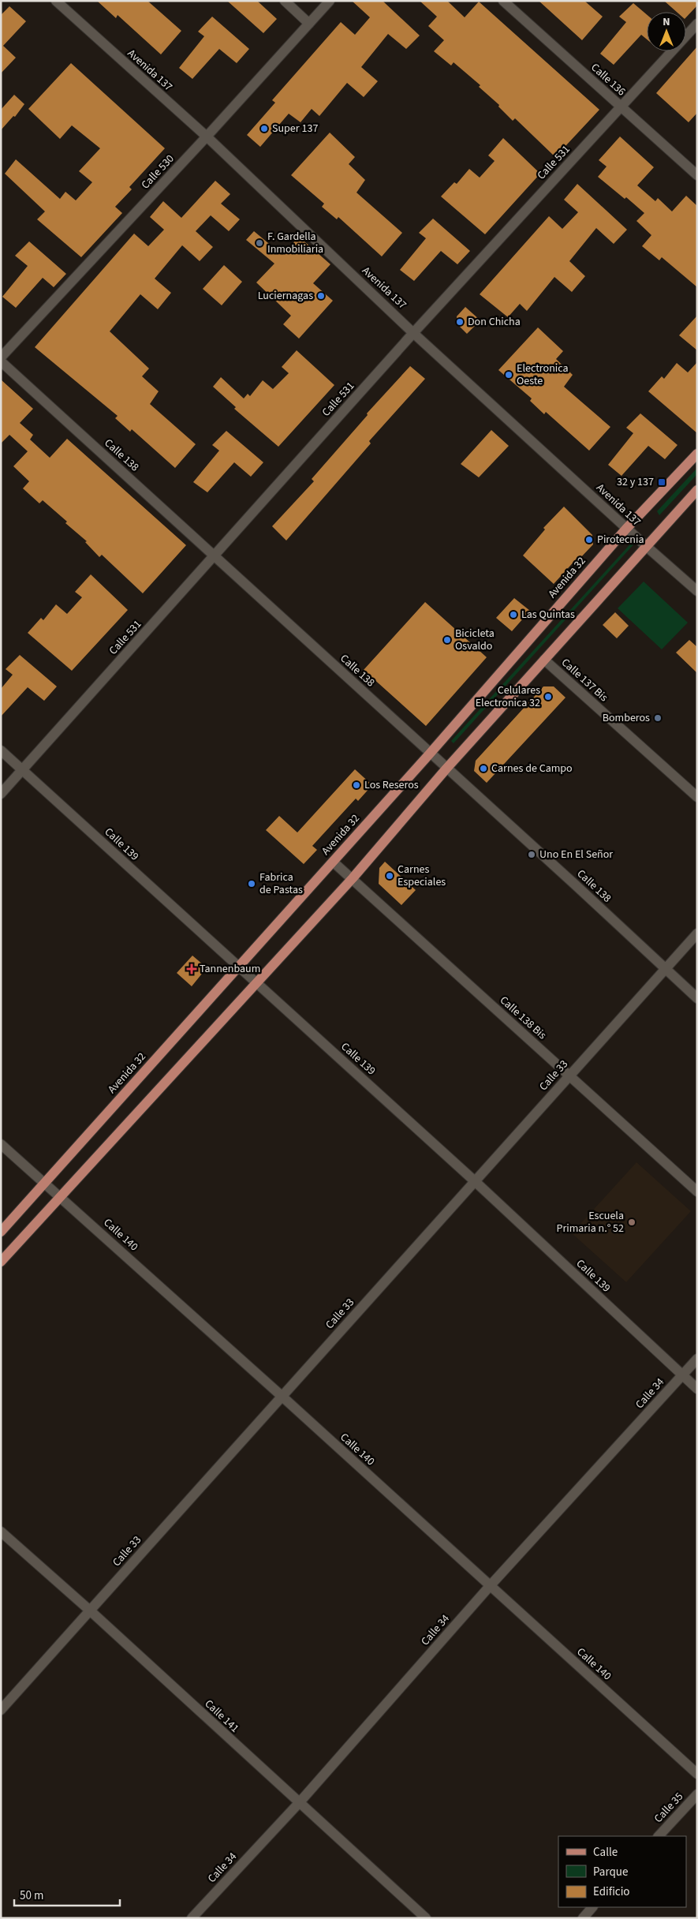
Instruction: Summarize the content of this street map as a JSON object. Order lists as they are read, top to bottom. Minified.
{"streets":{"main road":["Avenida 32"],"street":["Avenida 137","Calle 136","Calle 531","Calle 530","Calle 138","Calle 137 Bis","Calle 139","Calle 138 Bis","Calle 33","Calle 140","Calle 34","Calle 141","Calle 35"]},"crossings":[["Avenida 137","Calle 531"],["Avenida 137","Calle 530"],["Avenida 137","Avenida 32"],["Calle 136","Calle 531"],["Calle 531","Calle 138"],["Calle 531","Calle 139"],["Calle 138","Avenida 32"],["Calle 138","Calle 33"],["Avenida 32","Calle 139"],["Avenida 32","Calle 138 Bis"],["Avenida 32","Calle 140"],["Calle 139","Calle 33"],["Calle 139","Calle 34"],["Calle 138 Bis","Calle 33"],["Calle 33","Calle 140"],["Calle 33","Calle 141"],["Calle 140","Calle 34"],["Calle 34","Calle 141"]],"places":{"other":["Super 137","F. Gardella Inmobiliaria","Luciernagas","Don Chicha","Electronica Oeste","Pirotecnia","Las Quintas","Bicicleta Osvaldo","Celulares Electronica 32","Bomberos","Carnes de Campo","Los Reseros","Uno En El Señor","Carnes Especiales","Fabrica de Pastas","Escuela Primaria n.° 52"],"transit":["32 y 137"],"health":["Tannenbaum"]},"legend":["Calle","Parque","Edificio"],"scale_bar":"50 m","north":"top"}
